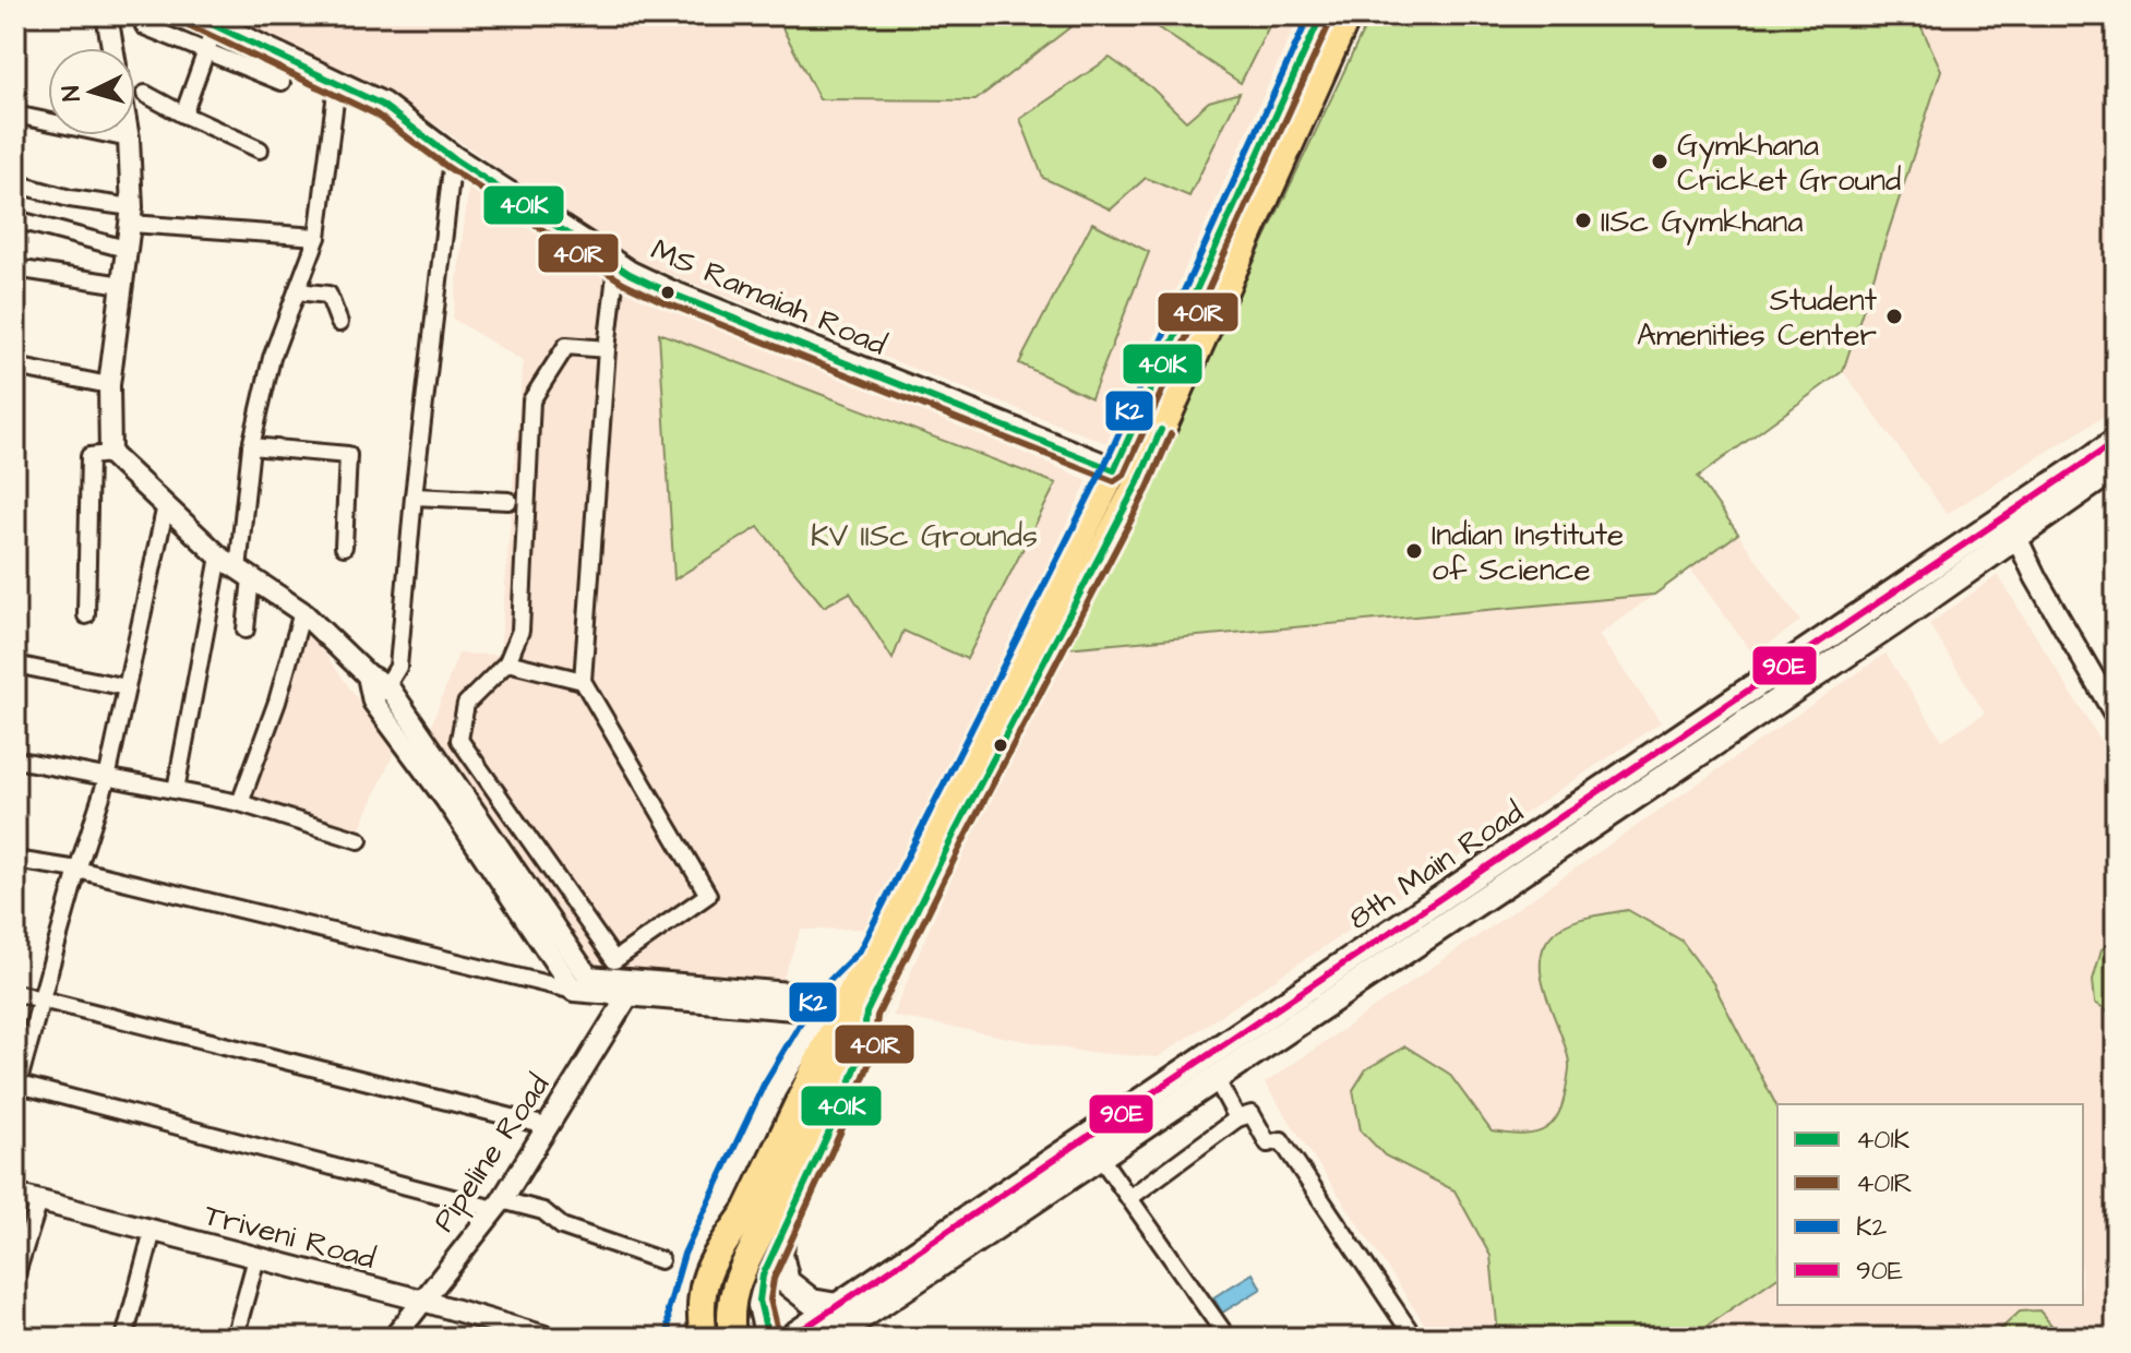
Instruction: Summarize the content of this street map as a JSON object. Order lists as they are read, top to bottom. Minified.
{"streets":{"main road":["MS Ramaiah Road","8th Main Road"],"street":["Pipeline Road","Triveni Road"]},"crossings":[["Pipeline Road","Triveni Road"]],"parks":["KV IISc Grounds"],"places":["Gymkhana Cricket Ground","IISc Gymkhana","Student Amenities Center","Indian Institute of Science"],"lines":["transit line 401K","transit line K2","transit line 401R","transit line 90E"],"legend":["401K","401R","K2","90E"],"north":"left"}
